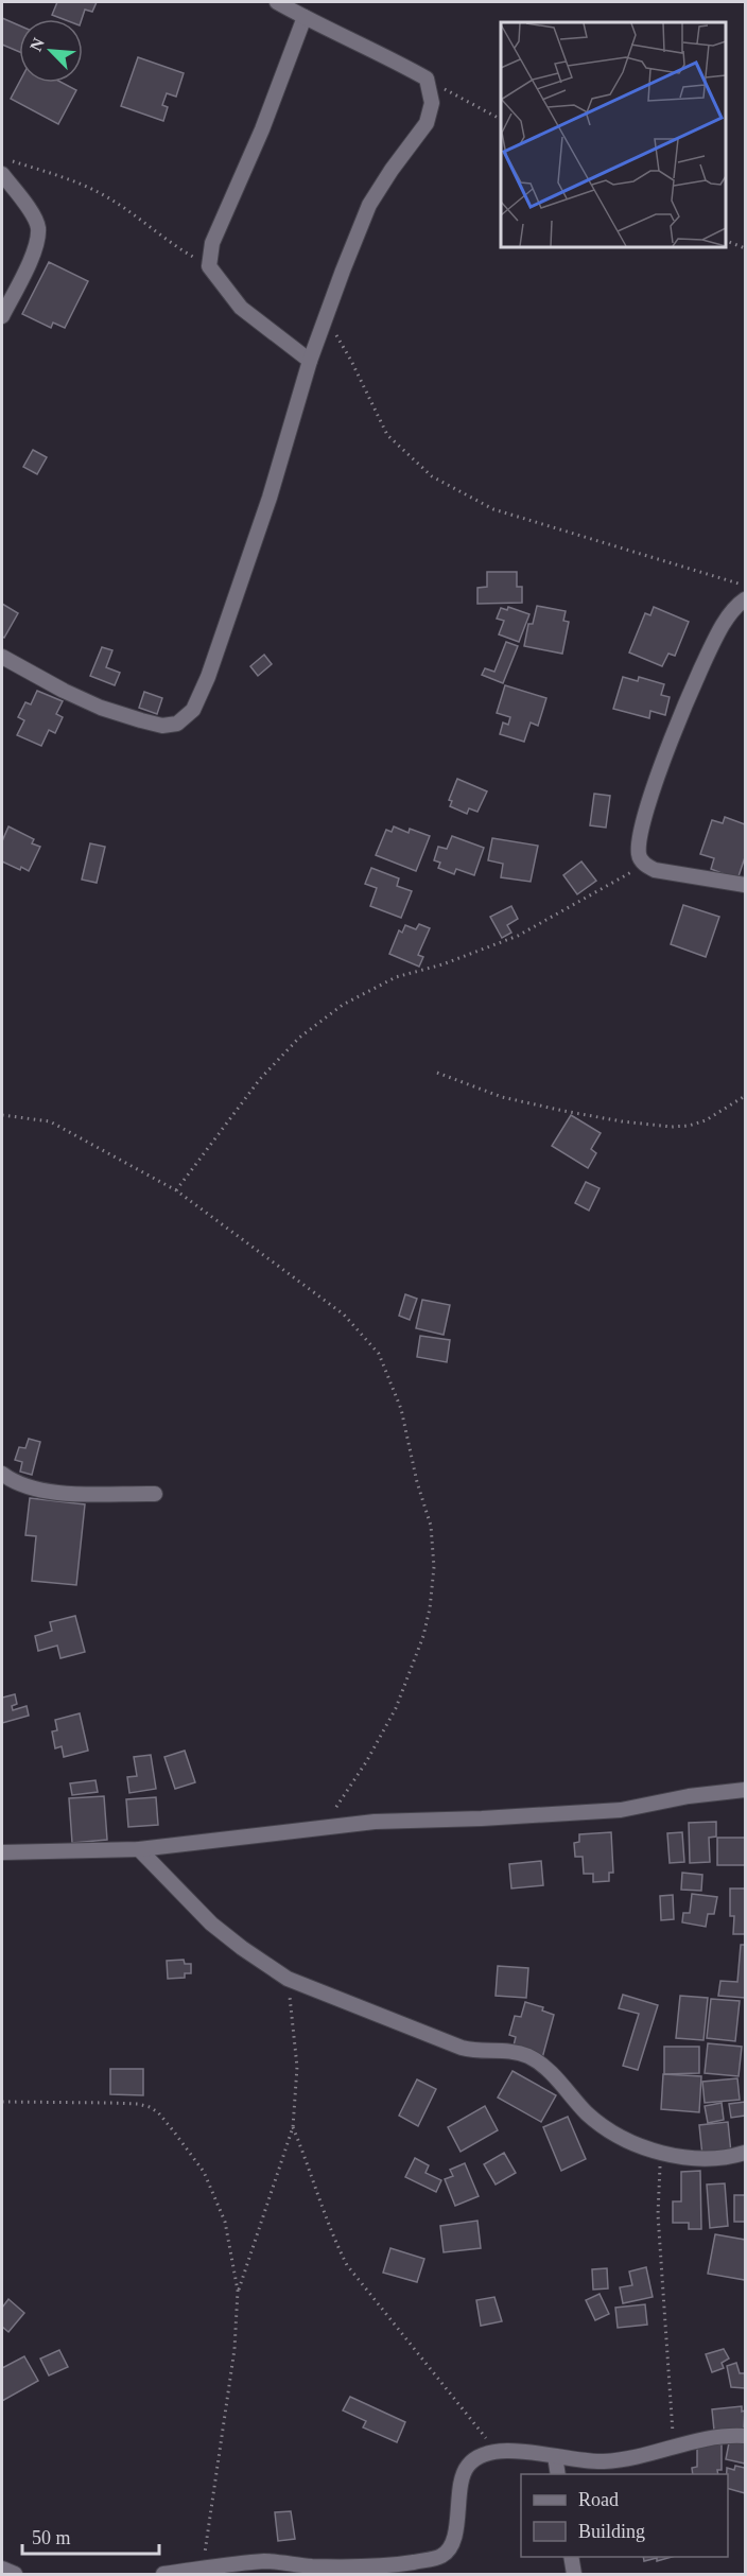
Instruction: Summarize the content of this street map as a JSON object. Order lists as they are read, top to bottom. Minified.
{"legend":["Road","Building"],"scale_bar":"50 m","north":"top left"}
